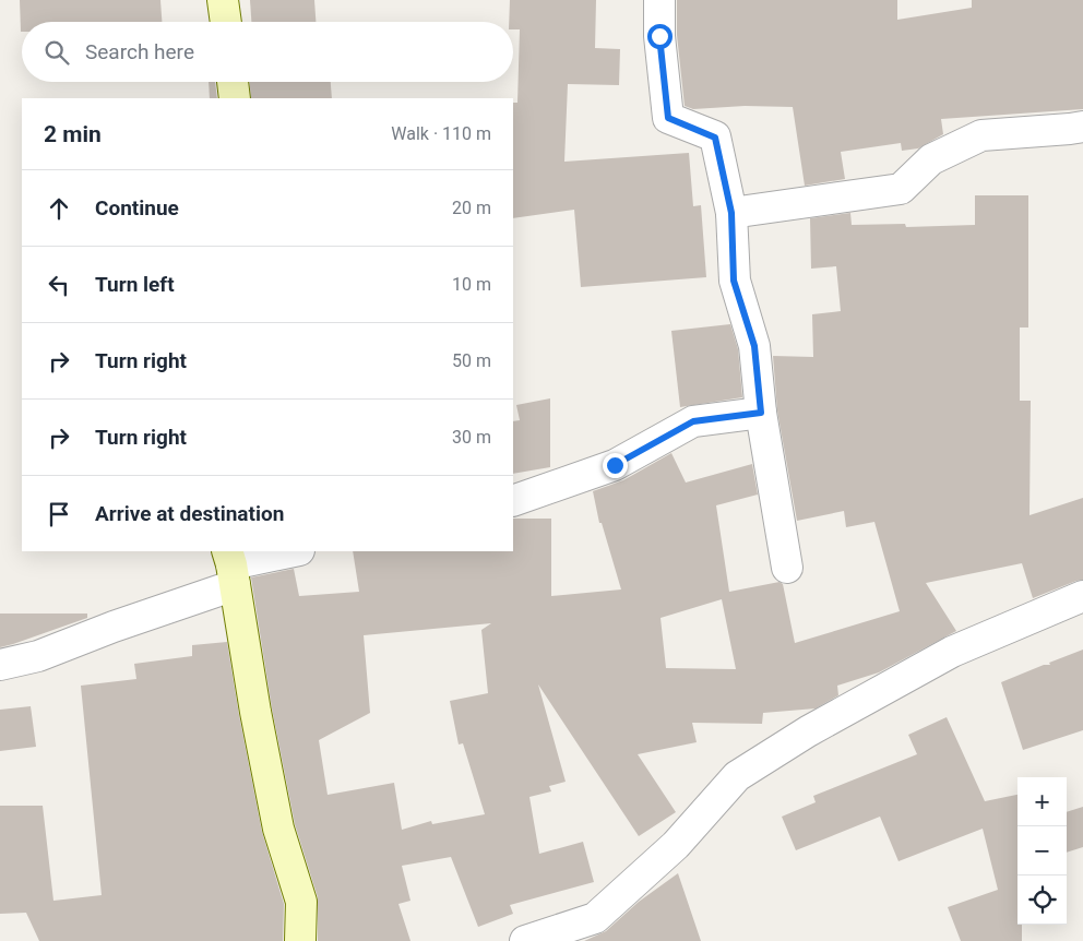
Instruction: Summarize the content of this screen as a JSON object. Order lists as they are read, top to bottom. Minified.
{"page":{"search":"Search here","heading":["2 min","Walk · 110 m"],"list":[["Continue","20 m"],["Turn left","10 m"],["Turn right","50 m"],["Turn right","30 m"],"Arrive at destination"],"map_buttons":["+","−"]}}
